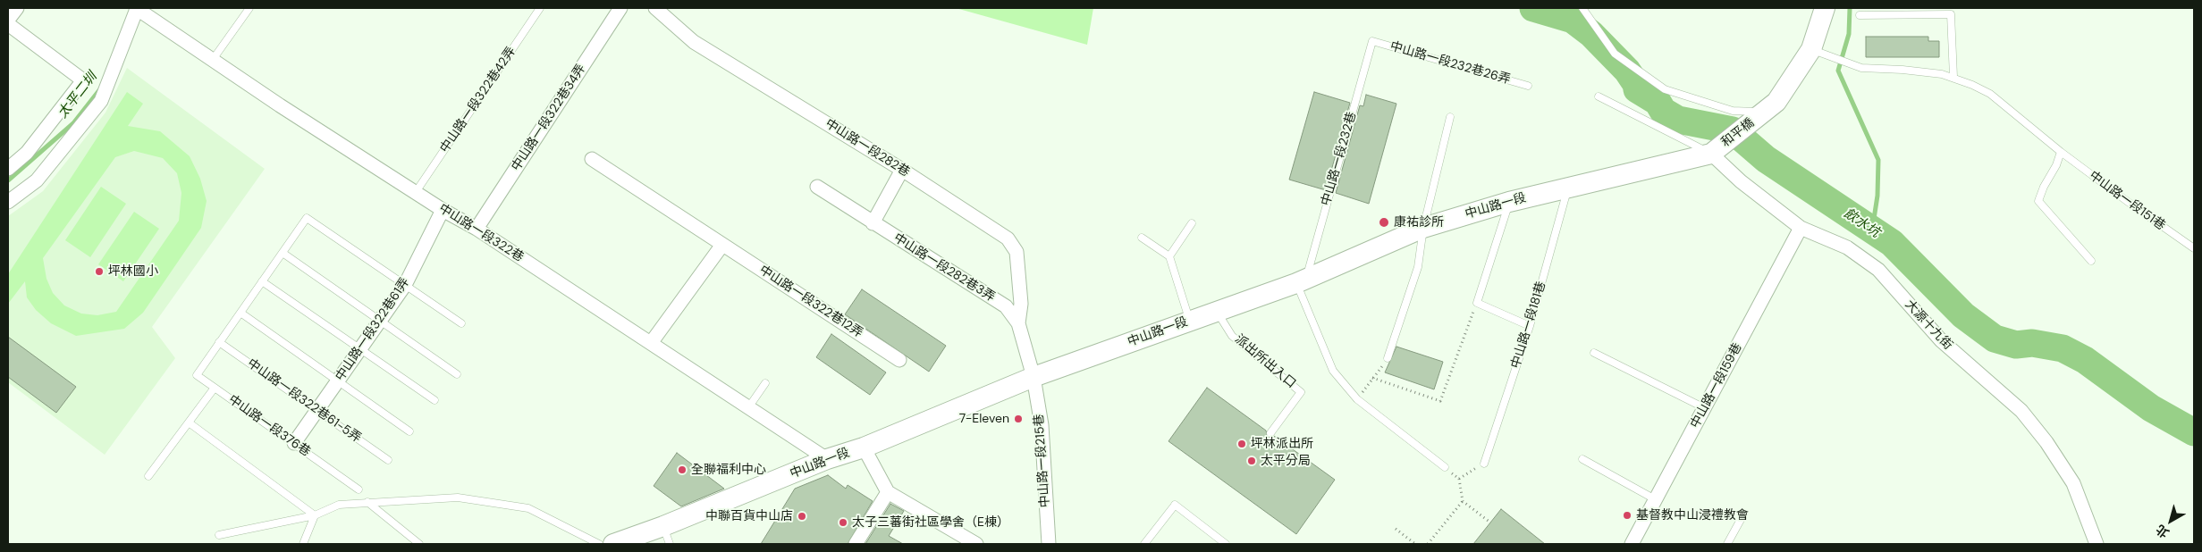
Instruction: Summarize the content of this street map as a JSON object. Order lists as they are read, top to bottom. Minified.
{"streets":{"main road":["和平橋","中山路一段"],"street":["中山路一段322巷34弄","中山路一段282巷","中山路一段322巷","中山路一段282巷3弄","中山路一段322巷12弄","大源十九街","中山路一段322巷61弄","中山路一段159巷","中山路一段215巷"],"lane":["中山路一段232巷26弄","中山路一段322巷42弄","中山路一段232巷","中山路一段151巷","中山路一段181巷","派出所出入口","中山路一段322巷61-5弄","中山路一段376巷"]},"crossings":[["中山路一段232巷26弄","中山路一段232巷"],["中山路一段322巷42弄","中山路一段322巷"],["中山路一段322巷34弄","中山路一段322巷"],["和平橋","中山路一段"],["和平橋","大源十九街"],["中山路一段282巷","中山路一段282巷3弄"],["中山路一段232巷","中山路一段"],["中山路一段","中山路一段322巷"],["中山路一段","中山路一段282巷3弄"],["中山路一段","中山路一段181巷"],["中山路一段","大源十九街"],["中山路一段","派出所出入口"],["中山路一段","中山路一段215巷"],["中山路一段322巷","中山路一段322巷61弄"],["中山路一段282巷3弄","中山路一段215巷"],["大源十九街","中山路一段159巷"],["中山路一段322巷61弄","中山路一段322巷61-5弄"],["中山路一段322巷61弄","中山路一段376巷"]],"water":["太平二圳","飲水坑"],"places":["康祐診所","坪林國小","7-Eleven","坪林派出所","太平分局","全聯福利中心","基督教中山浸禮教會","中聯百貨中山店","太子三蕃街社區學舍（E棟）"],"north":"bottom left"}
